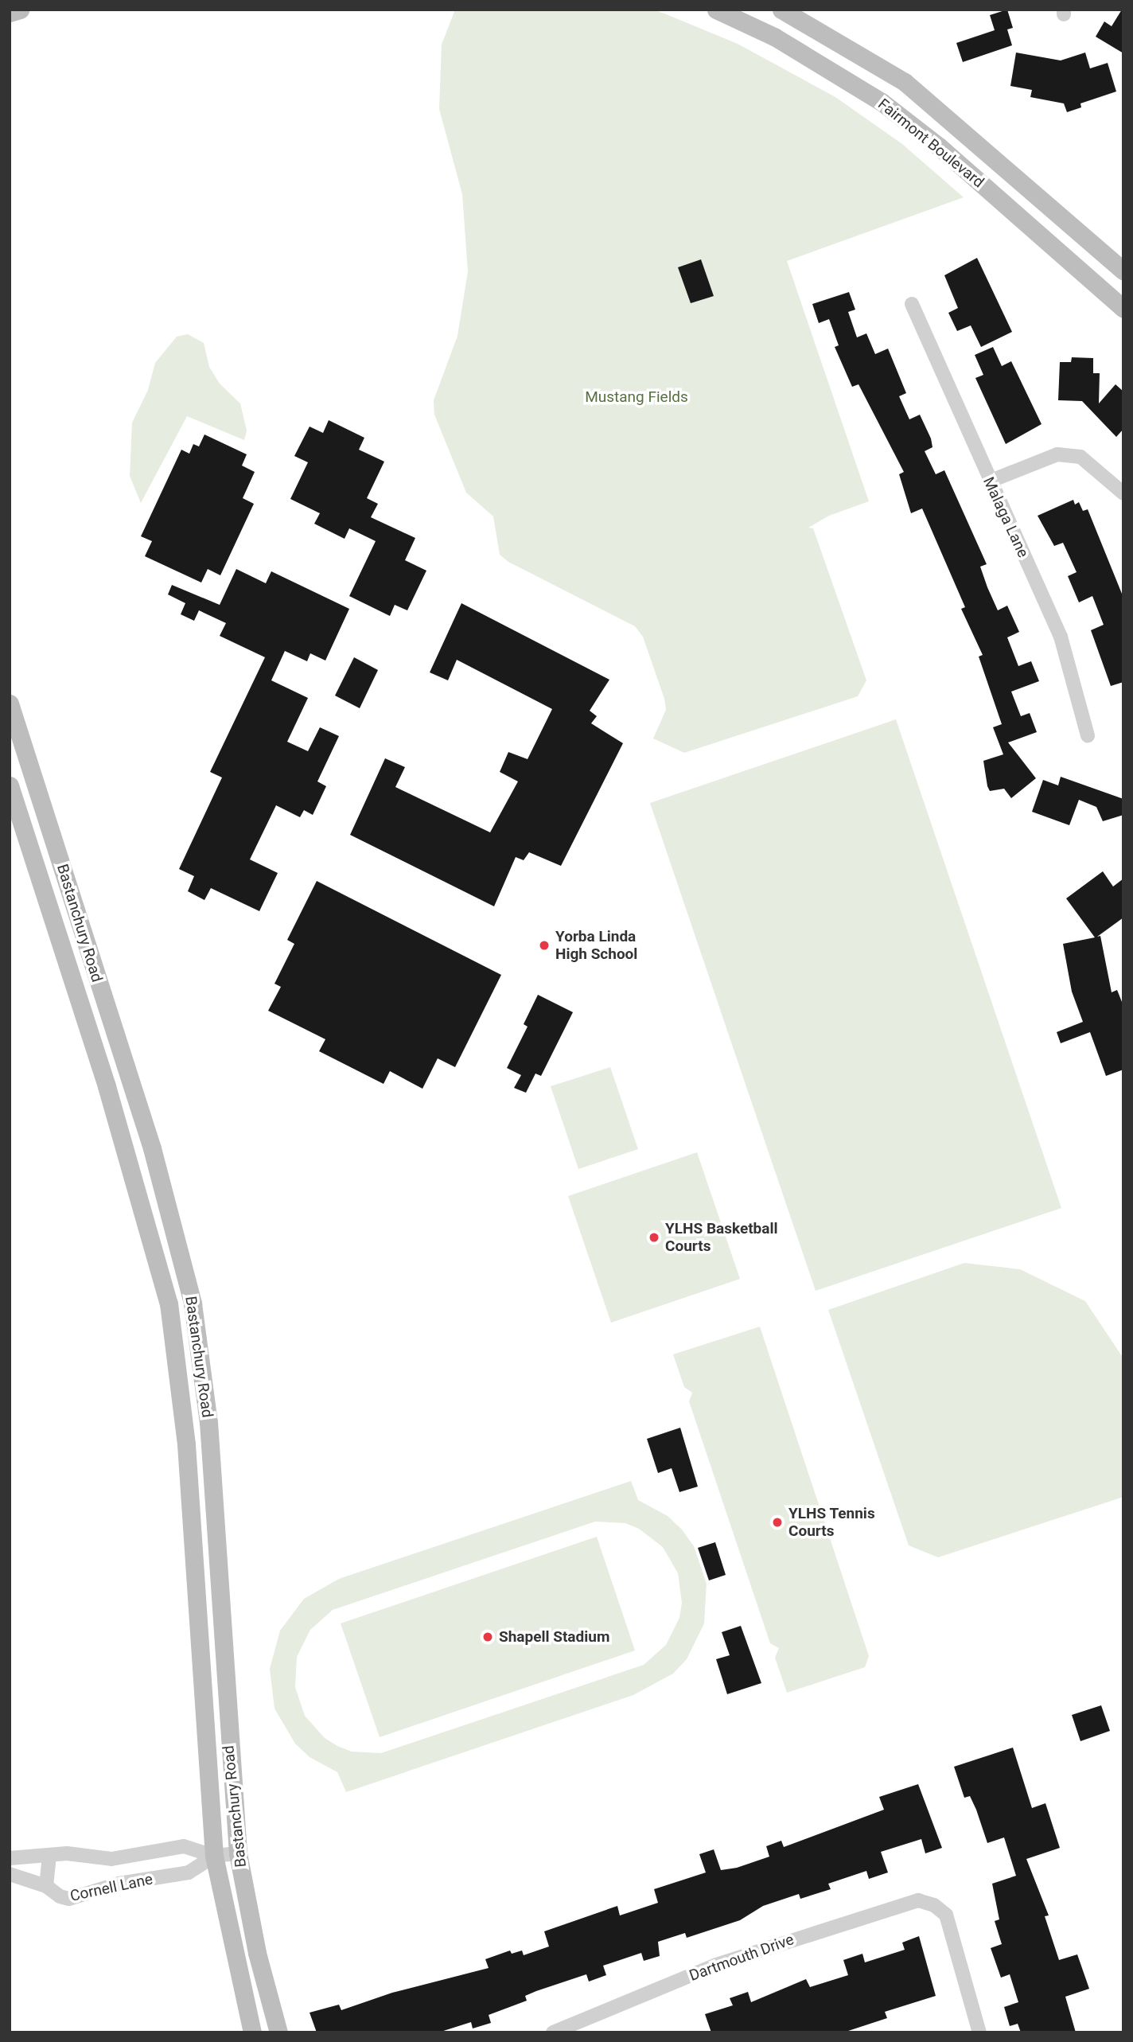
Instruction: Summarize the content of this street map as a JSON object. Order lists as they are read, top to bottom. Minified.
{"streets":{"main road":["Fairmont Boulevard","Bastanchury Road"],"street":["Malaga Lane","Cornell Lane","Dartmouth Drive"]},"crossings":[["Bastanchury Road","Cornell Lane"]],"parks":["Mustang Fields"],"places":["Yorba Linda High School","YLHS Basketball Courts","YLHS Tennis Courts","Shapell Stadium"]}
